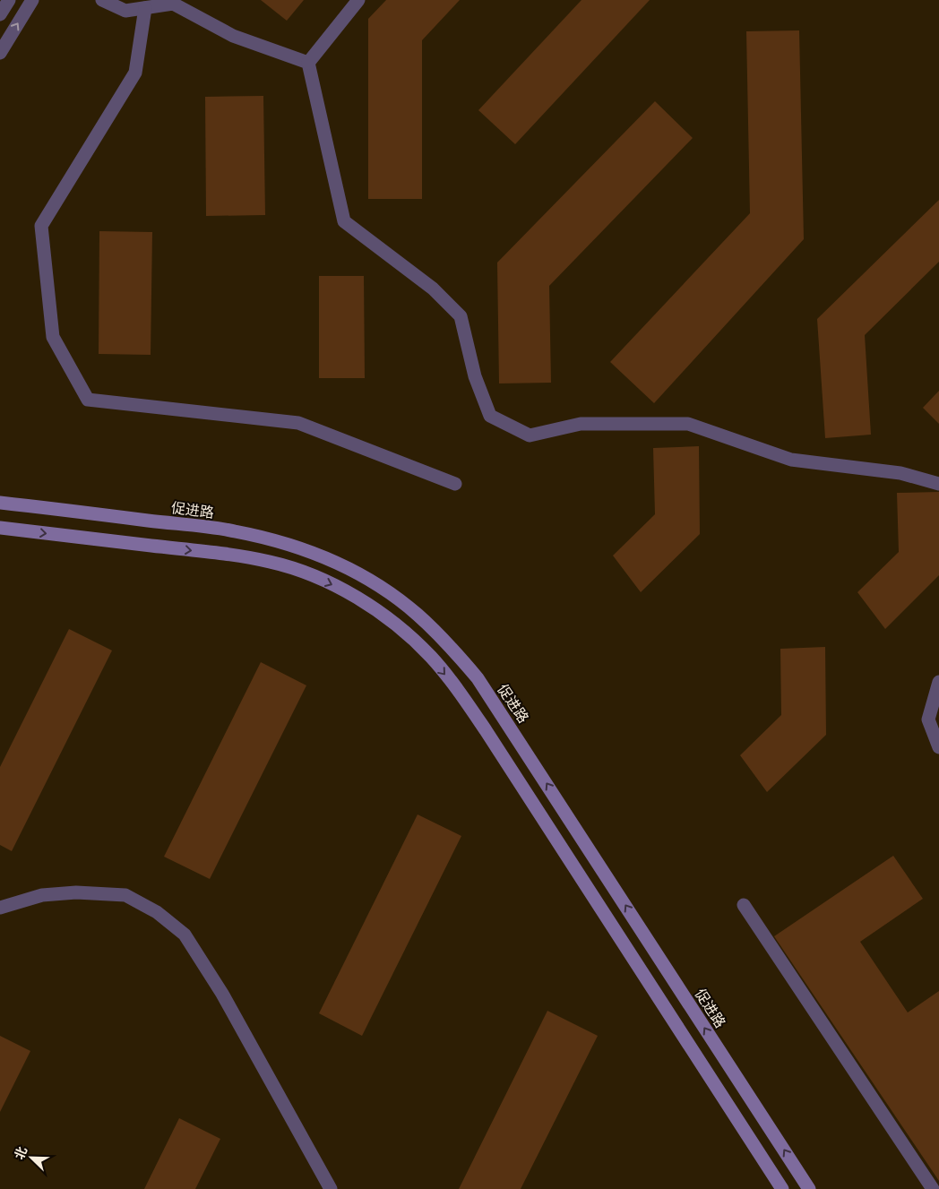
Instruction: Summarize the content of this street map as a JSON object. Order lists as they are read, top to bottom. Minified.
{"streets":{"main road":["促进路"]},"north":"top left"}
